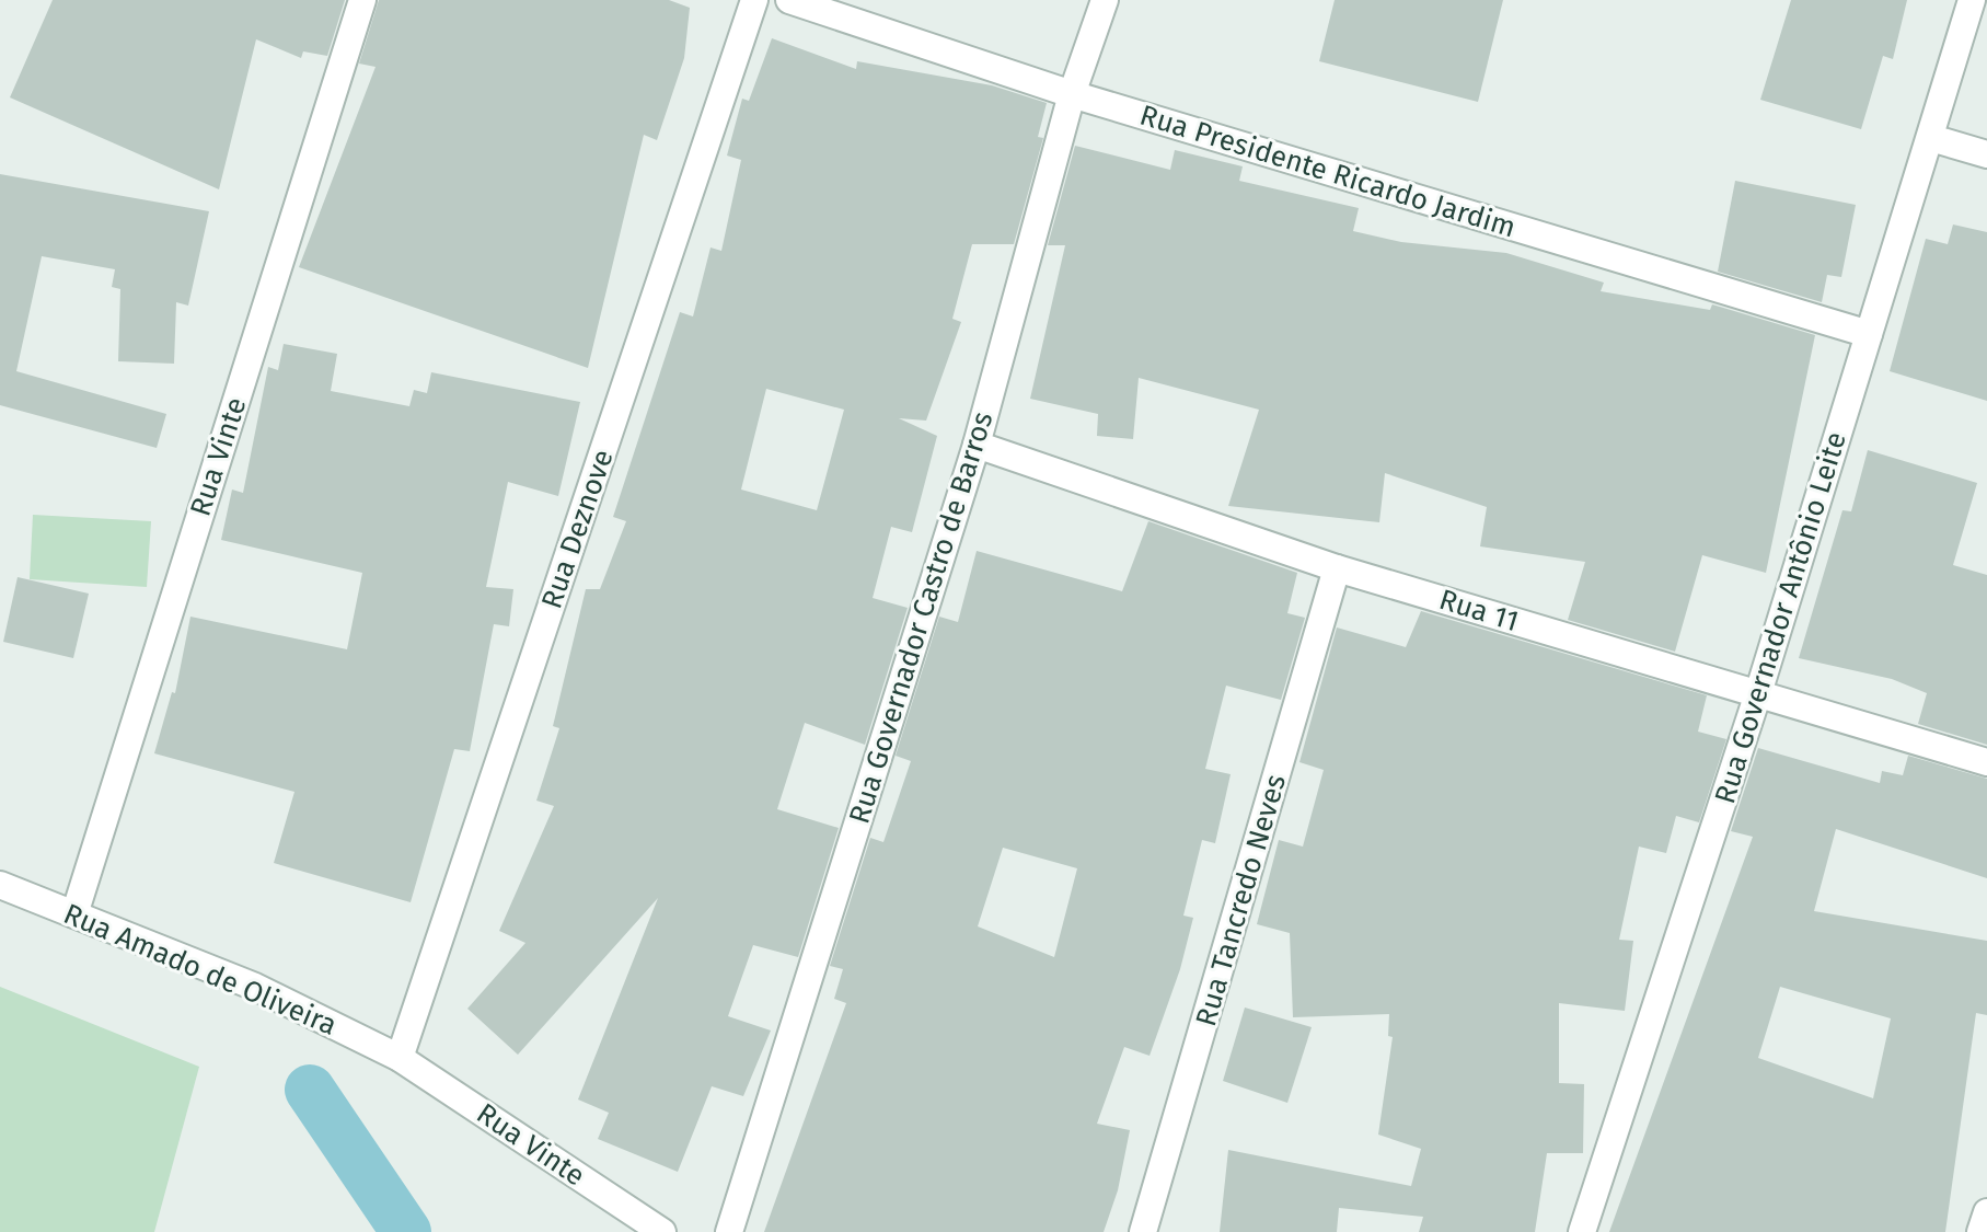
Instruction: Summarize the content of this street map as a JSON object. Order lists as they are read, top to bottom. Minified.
{"streets":{"street":["Rua Presidente Ricardo Jardim","Rua Vinte","Rua Deznove","Rua 11","Rua Governador Castro de Barros","Rua Governador Antônio Leite","Rua Tancredo Neves","Rua Amado de Oliveira"]},"crossings":[["Rua Presidente Ricardo Jardim","Rua Governador Castro de Barros"],["Rua Presidente Ricardo Jardim","Rua Governador Antônio Leite"],["Rua Vinte","Rua Deznove"],["Rua Vinte","Rua Amado de Oliveira"],["Rua Deznove","Rua Amado de Oliveira"],["Rua 11","Rua Governador Castro de Barros"],["Rua 11","Rua Governador Antônio Leite"],["Rua 11","Rua Tancredo Neves"]]}
